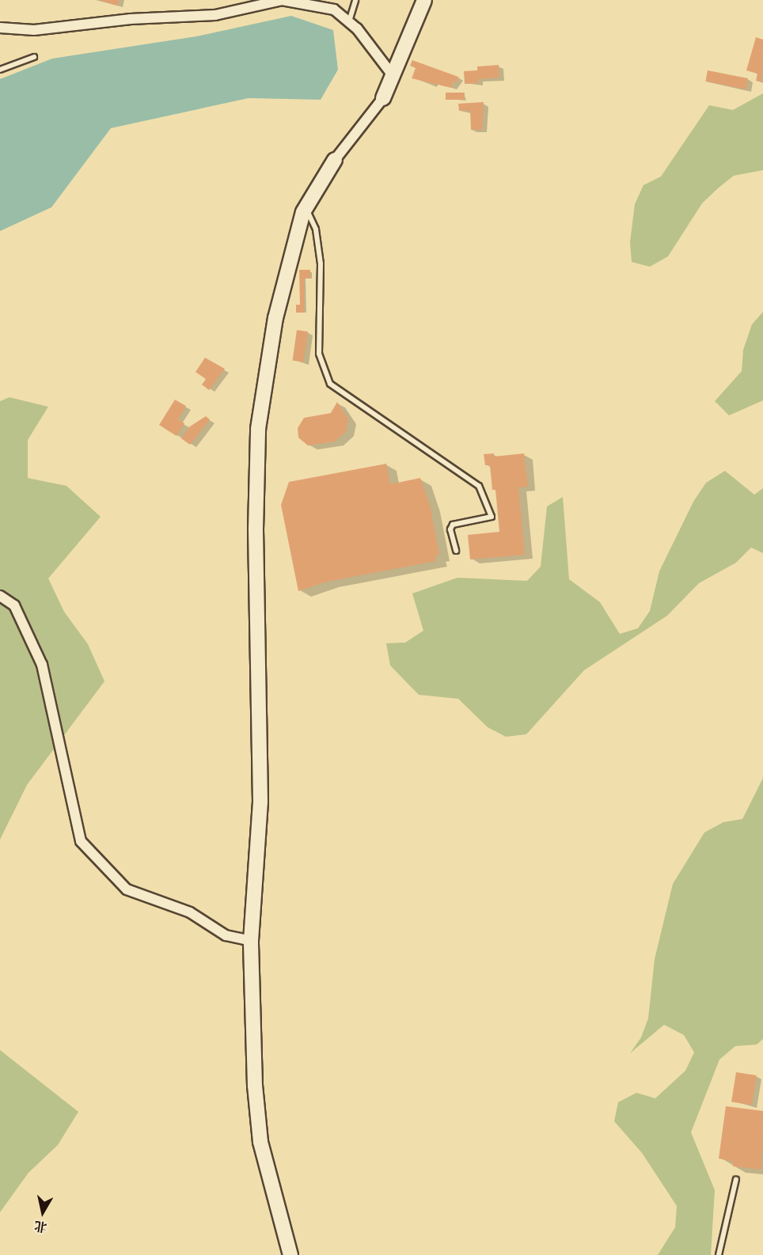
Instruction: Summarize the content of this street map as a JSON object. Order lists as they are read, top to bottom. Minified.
{"north":"bottom"}
